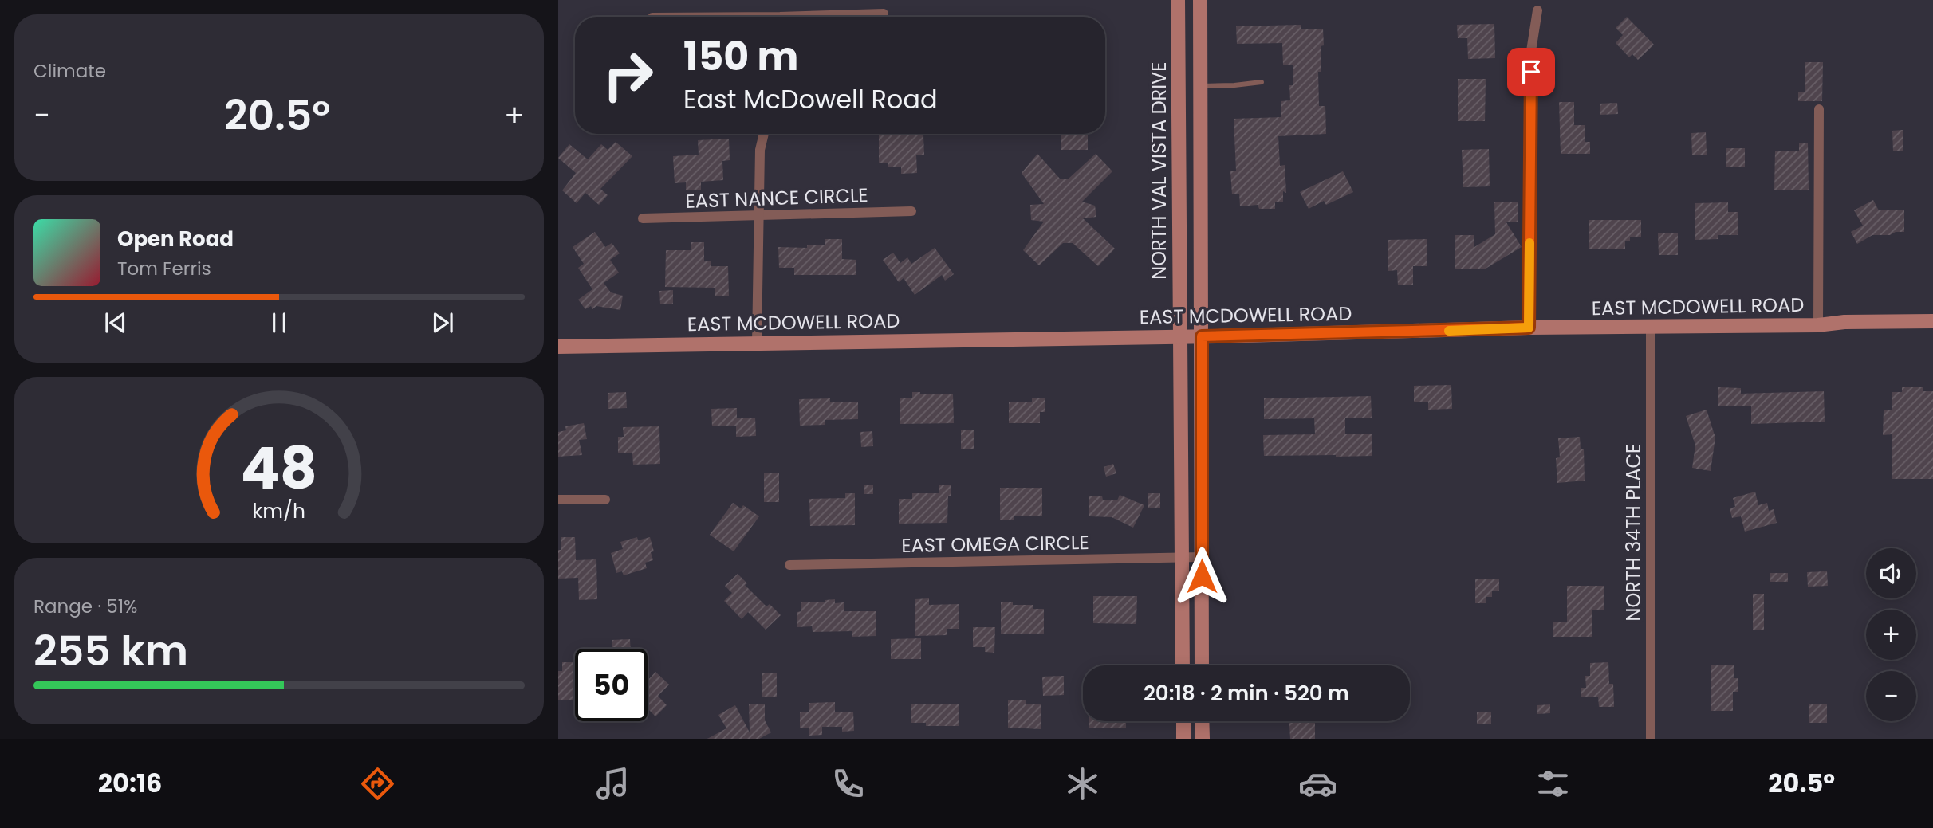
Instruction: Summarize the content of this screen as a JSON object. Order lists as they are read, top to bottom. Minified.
{"streets":{"main road":["NORTH VAL VISTA DRIVE","EAST MCDOWELL ROAD"],"street":["EAST NANCE CIRCLE","NORTH 34TH PLACE","EAST OMEGA CIRCLE"]},"crossings":[["NORTH VAL VISTA DRIVE","EAST MCDOWELL ROAD"],["NORTH VAL VISTA DRIVE","EAST OMEGA CIRCLE"],["EAST MCDOWELL ROAD","NORTH 34TH PLACE"]],"page":{"tile":["Climate",["Range · 51%","255 km"]],"turn":["150 m","East McDowell Road"],"heat":["−","20.5°","+"],"song":["Open Road","Tom Ferris"],"map_buttons":["+","−"],"limit":"50","trip":"20:18 · 2 min · 520 m","tabs":["20:16","20.5°"],"gauge":["48","km/h"]}}
